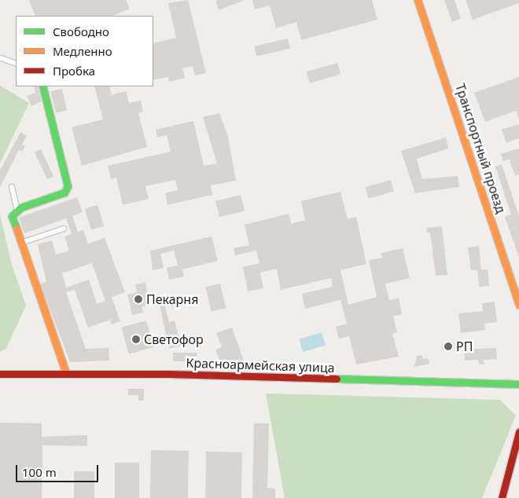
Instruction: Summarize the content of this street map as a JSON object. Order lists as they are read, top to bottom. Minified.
{"streets":{"street":["Транспортный проезд","Красноармейская улица"]},"places":["Пекарня","Светофор","РП"],"legend":["Свободно","Медленно","Пробка"],"scale_bar":"100 m"}
